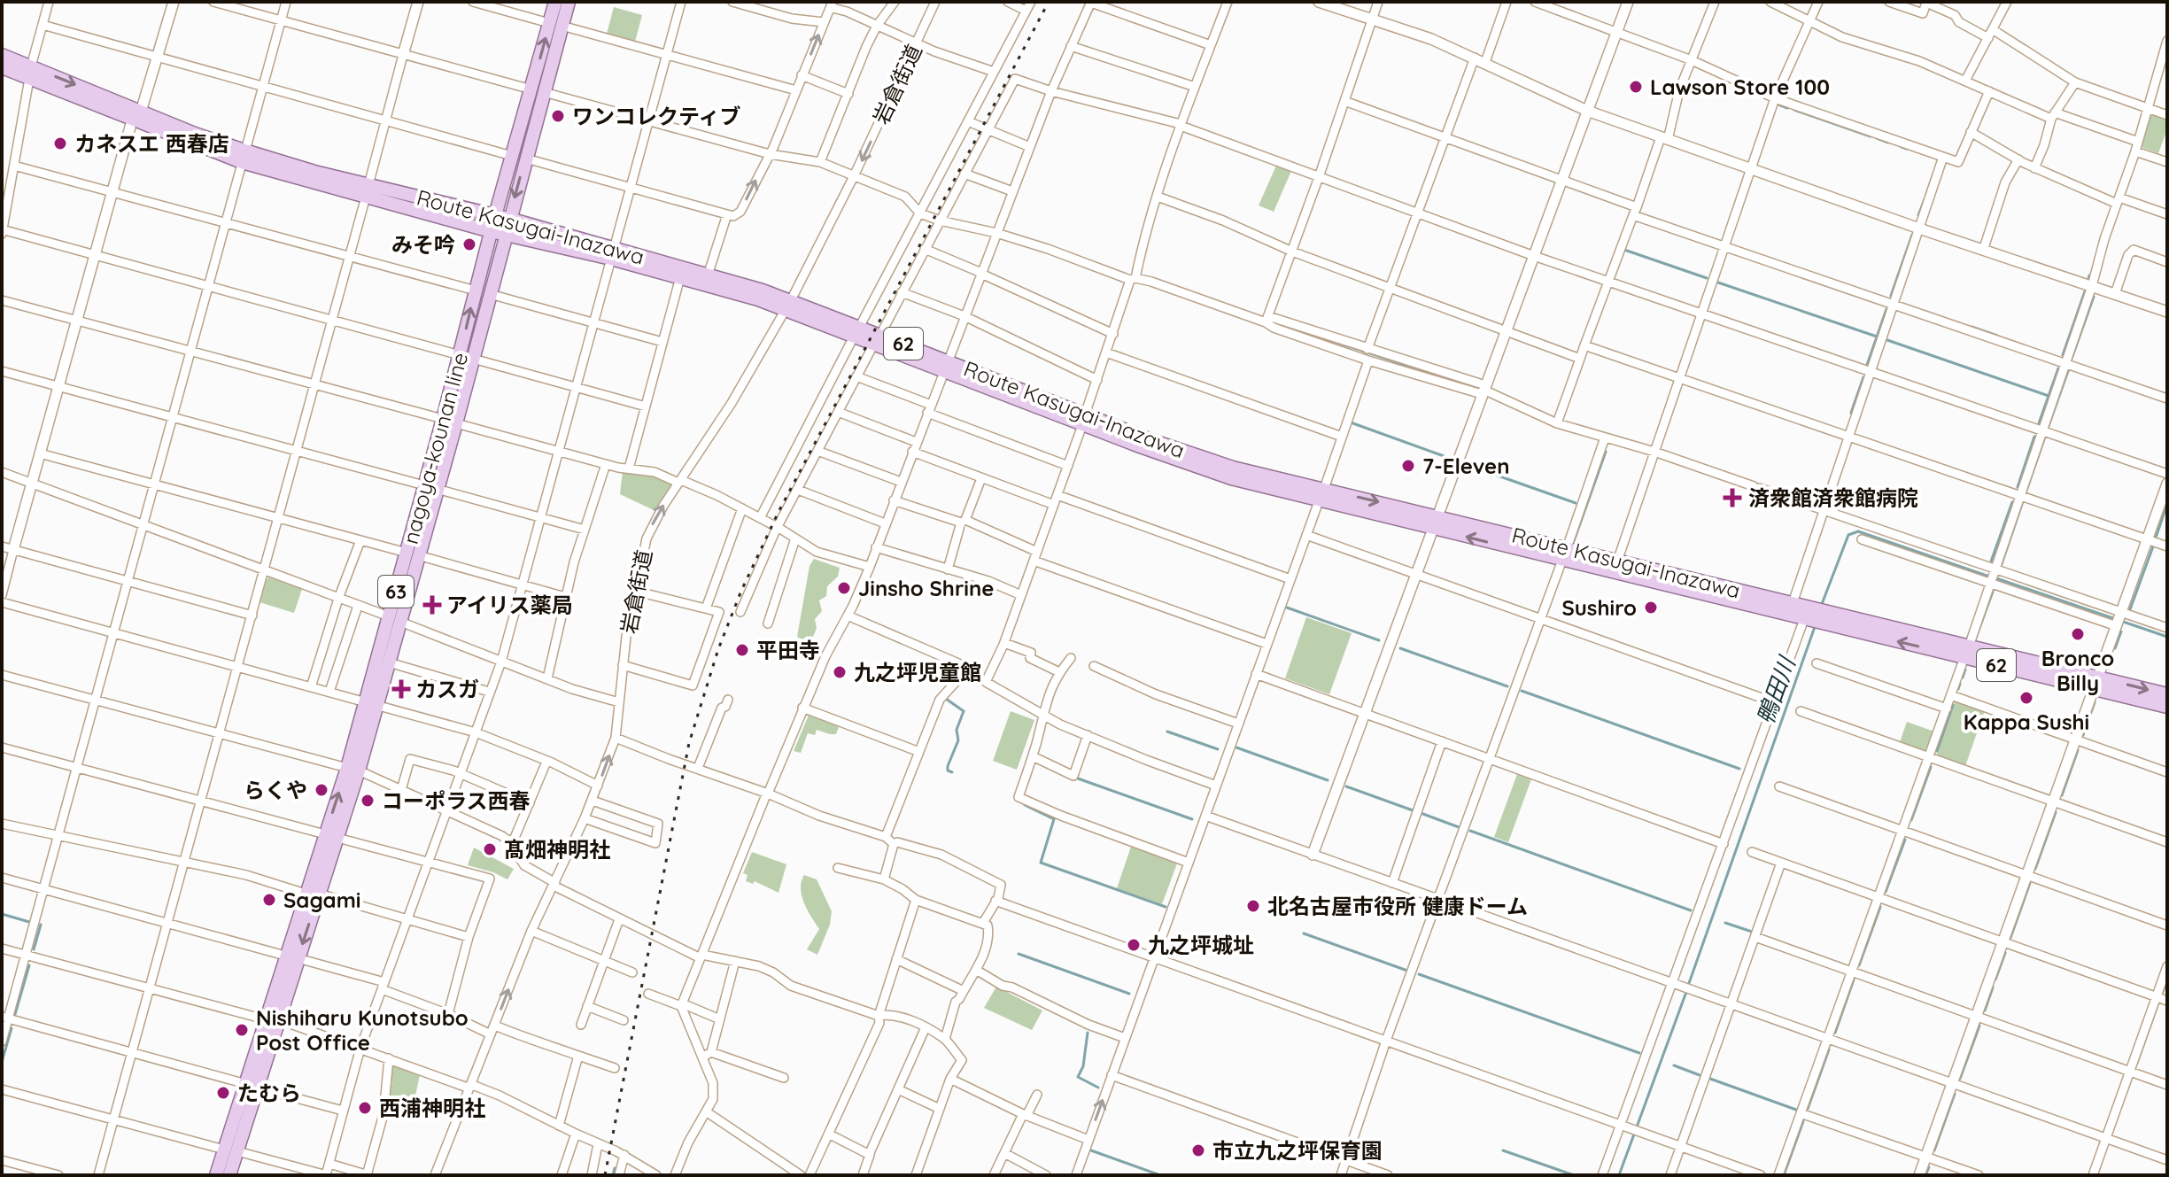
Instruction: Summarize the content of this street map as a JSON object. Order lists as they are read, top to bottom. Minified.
{"streets":{"main road":["Route Kasugai-Inazawa","62","nagoya-kounan line","63"],"street":["岩倉街道"]},"crossings":[["岩倉街道","Route Kasugai-Inazawa"],["Route Kasugai-Inazawa","nagoya-kounan line"]],"water":["鴨田川"],"places":{"other":["Lawson Store 100","ワンコレクティブ","カネスエ 西春店","みそ吟","7-Eleven","Jinsho Shrine","Sushiro","Bronco Billy","平田寺","九之坪児童館","Kappa Sushi","らくや","コーポラス西春","髙畑神明社","Sagami","北名古屋市役所 健康ドーム","九之坪城址","Nishiharu Kunotsubo Post Office","たむら","西浦神明社","市立九之坪保育園"],"health":["済衆館済衆館病院","アイリス薬局","カスガ"]}}
